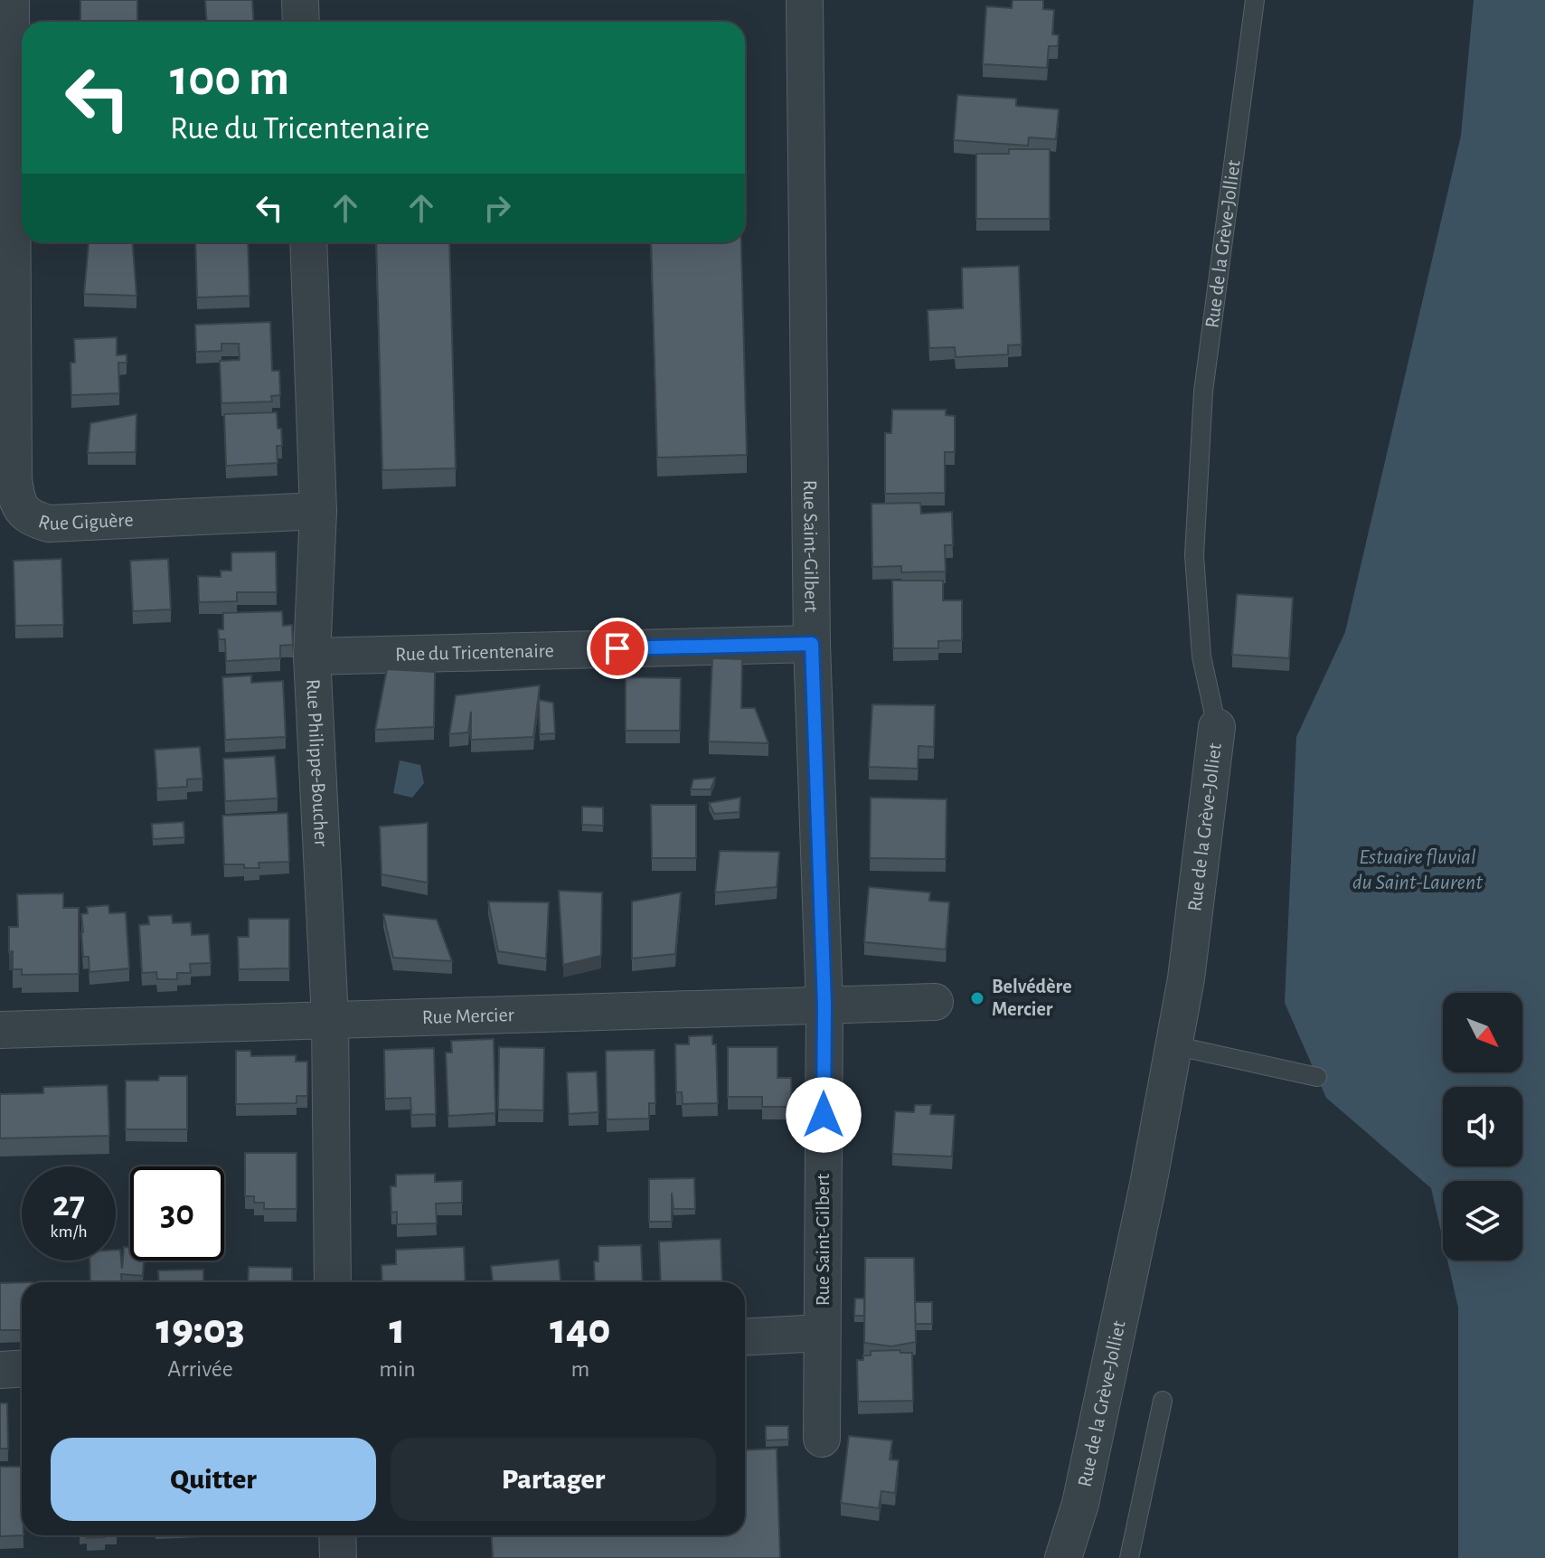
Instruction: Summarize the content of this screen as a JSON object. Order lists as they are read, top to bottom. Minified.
{"streets":{"street":["Rue de la Grève-Jolliet","Rue Giguère","Rue Saint-Gilbert","Rue du Tricentenaire","Rue Philippe-Boucher","Rue Mercier"]},"crossings":[["Rue Giguère","Rue Philippe-Boucher"],["Rue Saint-Gilbert","Rue du Tricentenaire"],["Rue Saint-Gilbert","Rue Mercier"],["Rue du Tricentenaire","Rue Philippe-Boucher"],["Rue Philippe-Boucher","Rue Mercier"]],"water":["Estuaire fluvial du Saint-Laurent"],"places":["Belvédère Mercier"],"north":"bottom right","page":{"turn":["100 m","Rue du Tricentenaire"],"speed":"27 km/h","limit":"30","eta":["19:03","Arrivée","1","min","140","m"],"buttons":["Quitter","Partager"]}}
